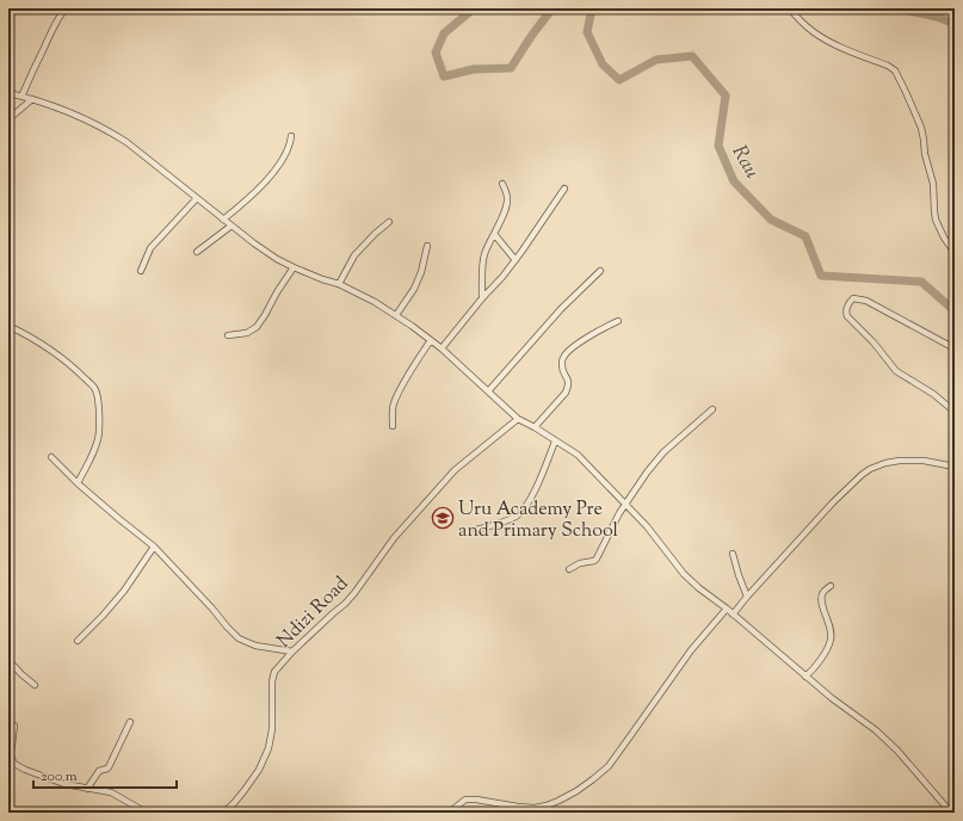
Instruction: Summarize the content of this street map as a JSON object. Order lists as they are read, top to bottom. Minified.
{"streets":{"street":["Ndizi Road"]},"water":["Rau"],"places":{"school or university":["Uru Academy Pre and Primary School"]},"scale_bar":"200 m"}
